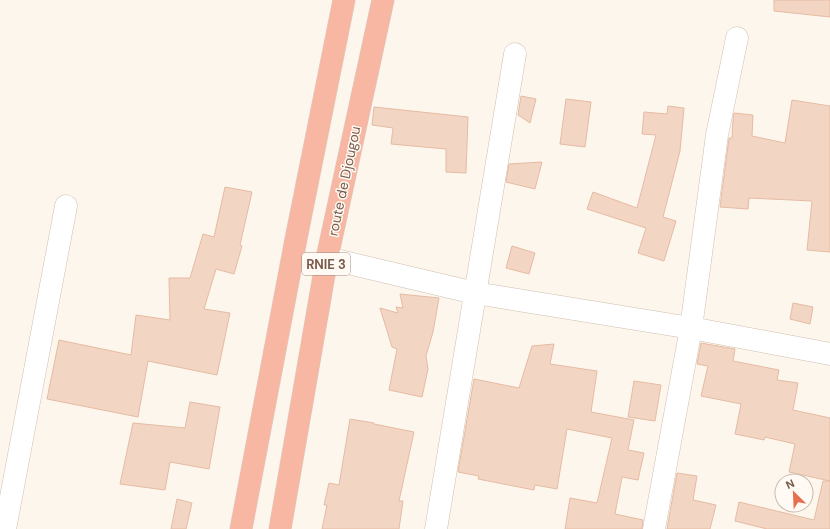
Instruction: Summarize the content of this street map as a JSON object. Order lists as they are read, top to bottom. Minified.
{"streets":{"highway":["route de Djougou","RNIE 3"]},"north":"top left"}
